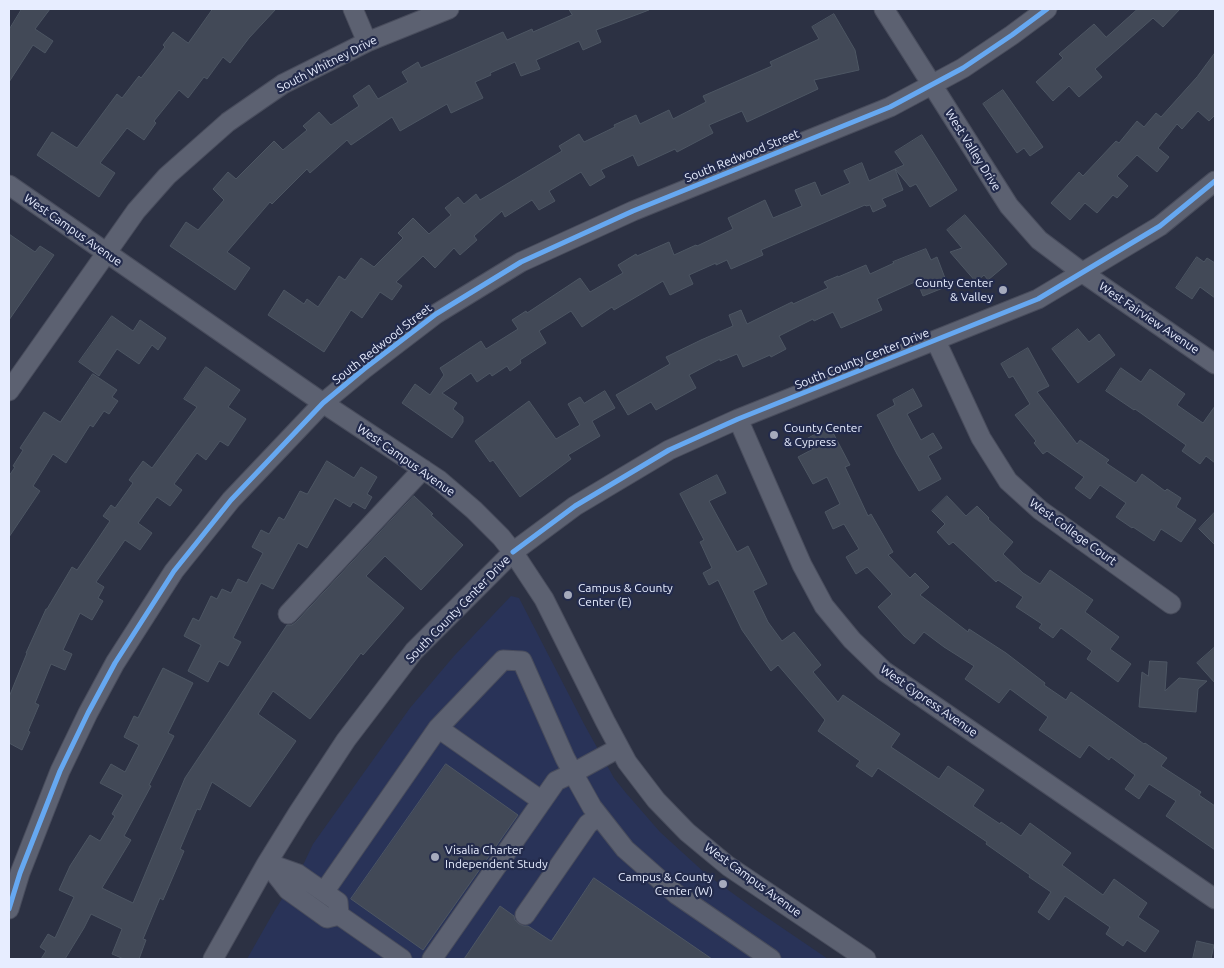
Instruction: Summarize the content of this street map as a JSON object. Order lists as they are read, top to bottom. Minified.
{"streets":{"street":["South Whitney Drive","West Valley Drive","South Redwood Street","West Campus Avenue","West Fairview Avenue","South County Center Drive","West College Court","West Cypress Avenue"]},"crossings":[["South Whitney Drive","West Campus Avenue"],["West Valley Drive","South Redwood Street"],["West Valley Drive","West Fairview Avenue"],["West Valley Drive","South County Center Drive"],["South Redwood Street","West Campus Avenue"],["West Campus Avenue","South County Center Drive"],["West Fairview Avenue","South County Center Drive"],["South County Center Drive","West College Court"],["South County Center Drive","West Cypress Avenue"]],"places":["County Center & Valley","County Center & Cypress","Campus & County Center (E)","Visalia Charter Independent Study","Campus & County Center (W)"]}
